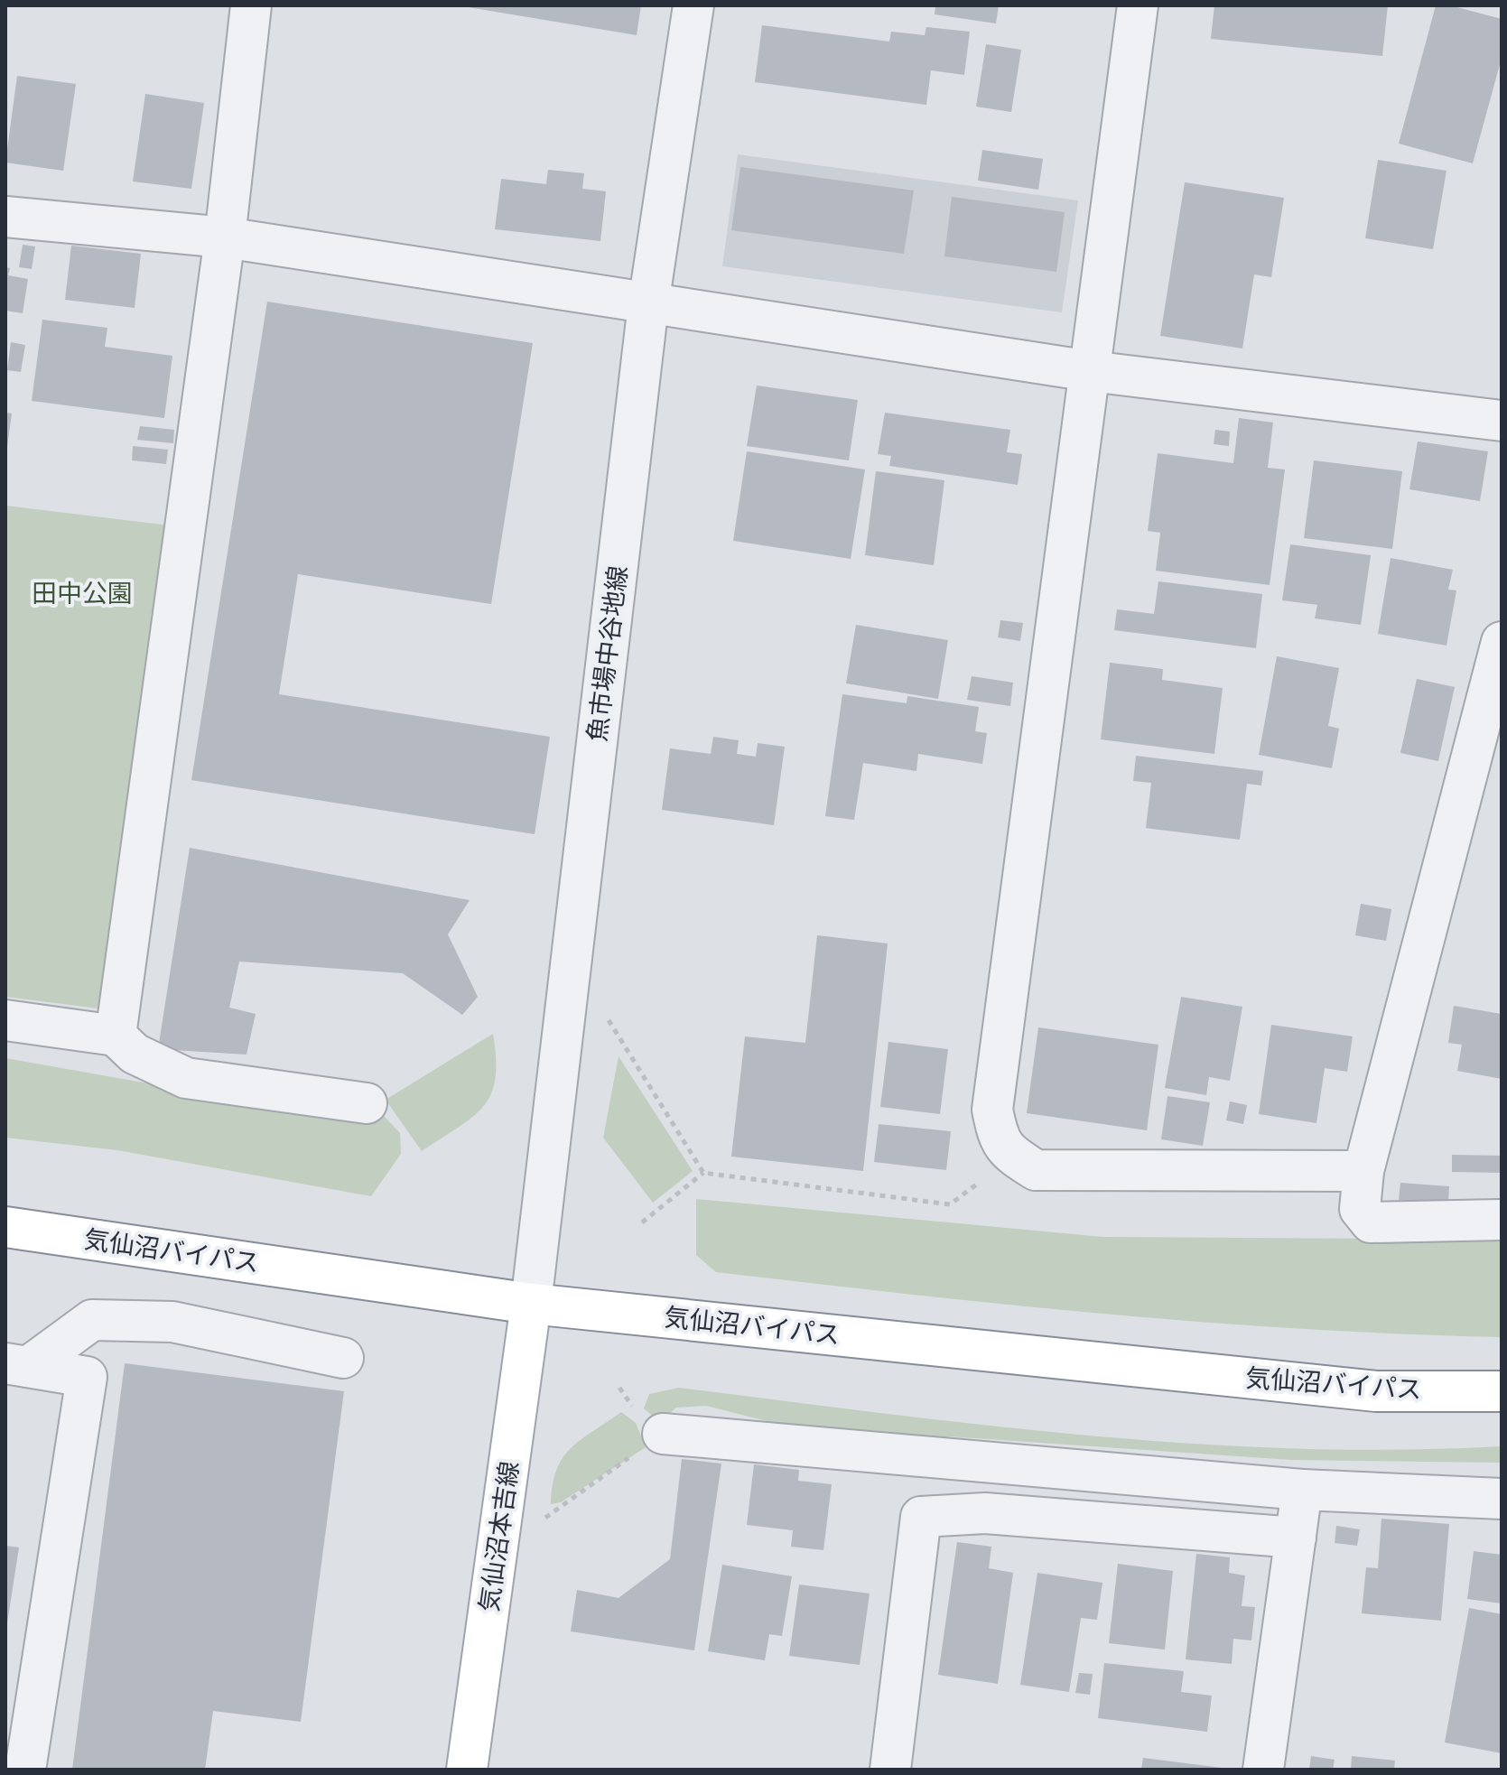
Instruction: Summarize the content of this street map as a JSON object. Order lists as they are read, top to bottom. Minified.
{"streets":{"main road":["気仙沼バイパス","気仙沼本吉線"],"street":["魚市場中谷地線"]},"crossings":[["魚市場中谷地線","気仙沼バイパス"],["魚市場中谷地線","気仙沼本吉線"],["気仙沼バイパス","気仙沼本吉線"]],"parks":["田中公園"]}
